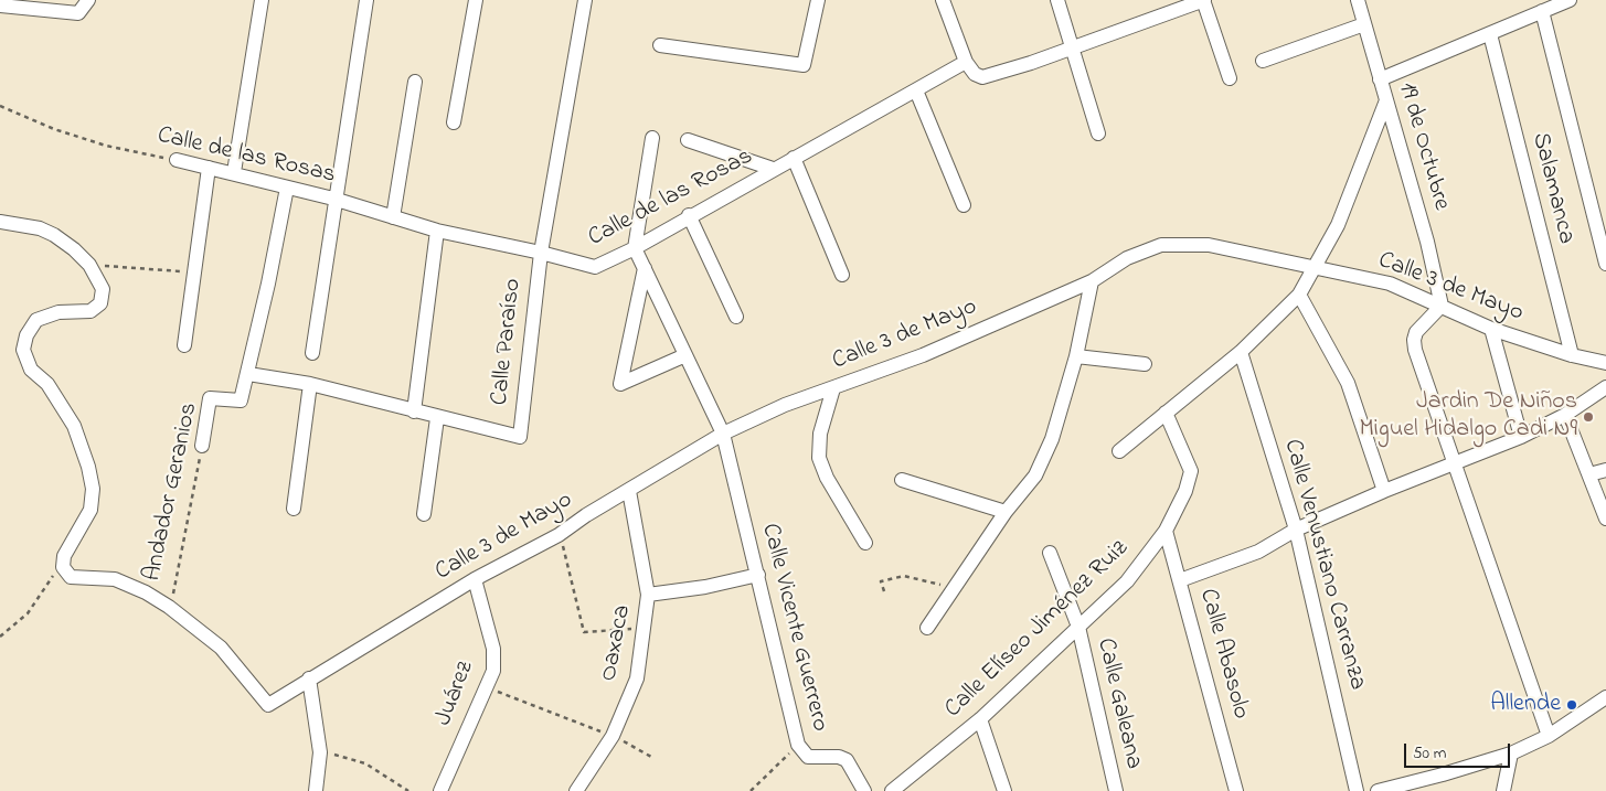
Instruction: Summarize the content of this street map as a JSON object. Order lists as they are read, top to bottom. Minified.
{"streets":{"street":["19 de Octubre","Calle de las Rosas","Salamanca","Calle 3 de Mayo","Calle Paraíso","Andador Geranios","Calle Venustiano Carranza","Calle Vicente Guerrero","Calle Elíseo Jiménez Ruiz","Oaxaca","Calle Abasolo","Juárez","Calle Galeana"]},"crossings":[["19 de Octubre","Calle 3 de Mayo"],["Calle de las Rosas","Calle Paraíso"],["Calle de las Rosas","Andador Geranios"],["Calle de las Rosas","Calle Vicente Guerrero"],["Salamanca","Calle 3 de Mayo"],["Calle 3 de Mayo","Andador Geranios"],["Calle 3 de Mayo","Calle Vicente Guerrero"],["Calle 3 de Mayo","Oaxaca"],["Calle 3 de Mayo","Juárez"],["Calle Elíseo Jiménez Ruiz","Calle Abasolo"],["Calle Elíseo Jiménez Ruiz","Calle Galeana"]],"places":["Jardin De Niños Miguel Hidalgo Cadi N9","Allende"],"scale_bar":"50 m"}
